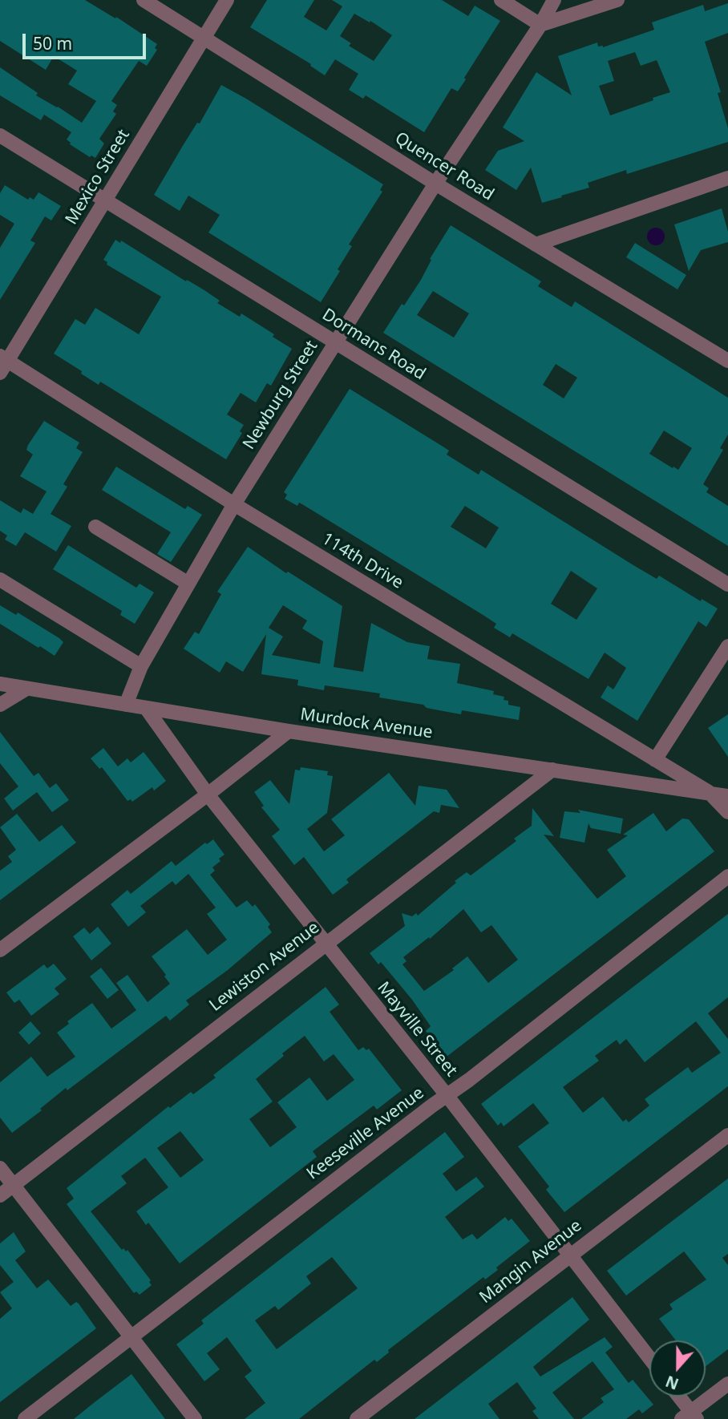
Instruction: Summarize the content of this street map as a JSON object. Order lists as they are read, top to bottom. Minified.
{"streets":{"street":["Quencer Road","Mexico Street","Dormans Road","Newburg Street","114th Drive","Murdock Avenue","Lewiston Avenue","Mayville Street","Keeseville Avenue","Mangin Avenue"]},"crossings":[["Quencer Road","Mexico Street"],["Quencer Road","Newburg Street"],["Mexico Street","Dormans Road"],["Mexico Street","114th Drive"],["Dormans Road","Newburg Street"],["Newburg Street","114th Drive"],["Newburg Street","Murdock Avenue"],["114th Drive","Murdock Avenue"],["Murdock Avenue","Lewiston Avenue"],["Murdock Avenue","Mayville Street"],["Lewiston Avenue","Mayville Street"],["Mayville Street","Keeseville Avenue"],["Mayville Street","Mangin Avenue"]],"scale_bar":"50 m","north":"bottom"}
